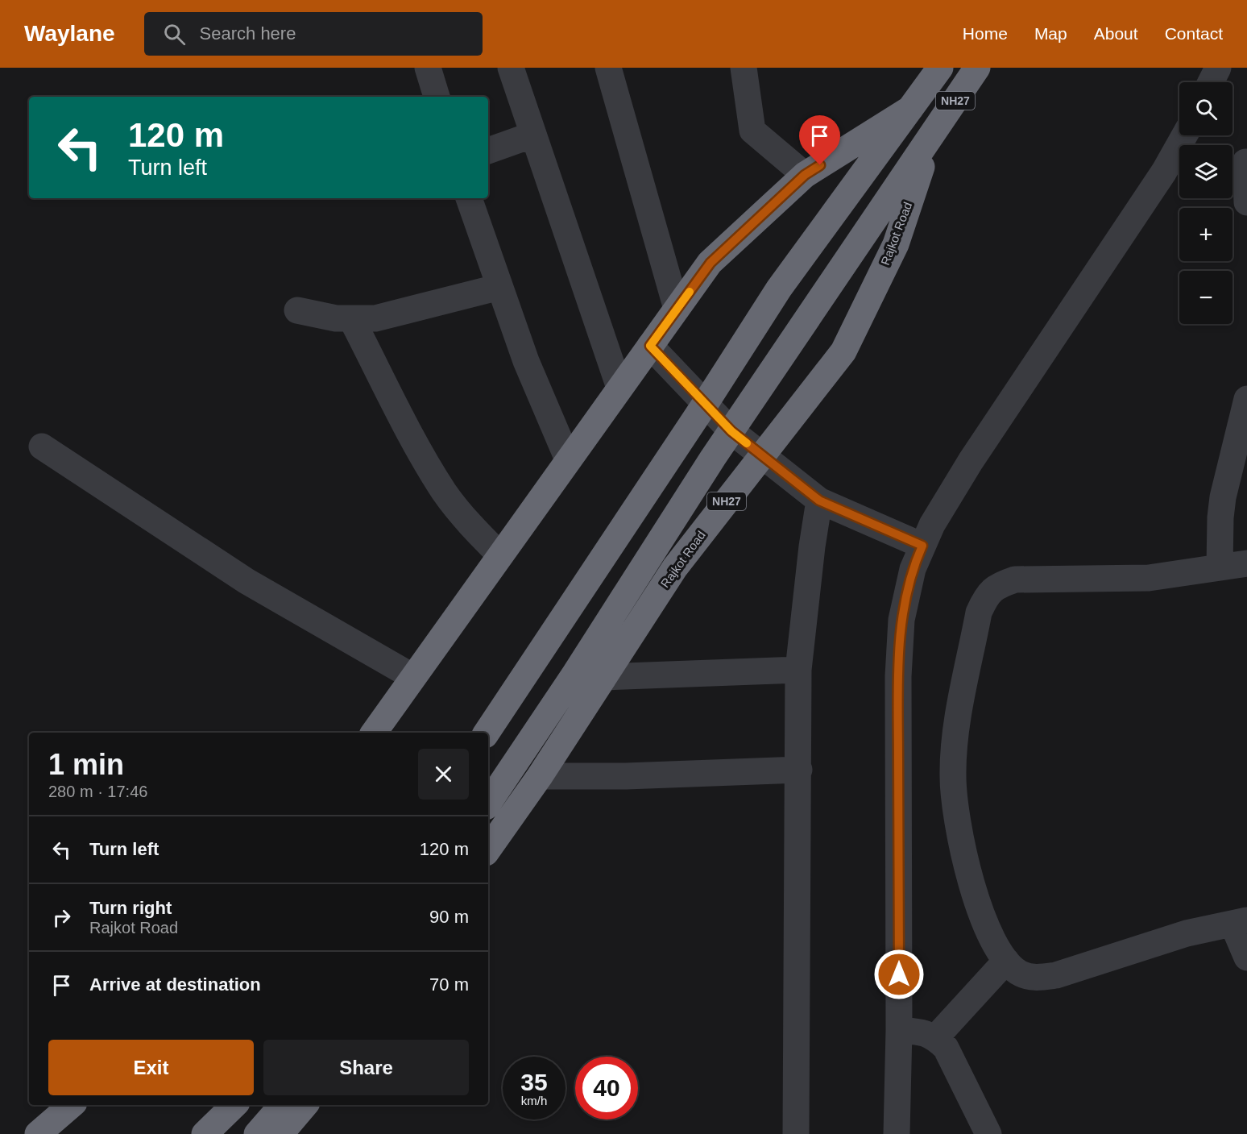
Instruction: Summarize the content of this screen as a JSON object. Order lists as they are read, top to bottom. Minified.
{"streets":{"highway":["NH27","Rajkot Road"]},"crossings":[["NH27","Rajkot Road"]],"page":{"header":"Waylane","search":"Search here","nav":["Home","Map","About","Contact"],"map_buttons":["+","−"],"turn":["120 m","Turn left"],"heading":["1 min","280 m · 17:46"],"list":[{"name":"Turn left","value":"120 m"},{"name":"Turn right","note":"Rajkot Road","value":"90 m"},{"name":"Arrive at destination","value":"70 m"}],"buttons":["Exit","Share"],"speed":"35 km/h","limit":"40"}}
